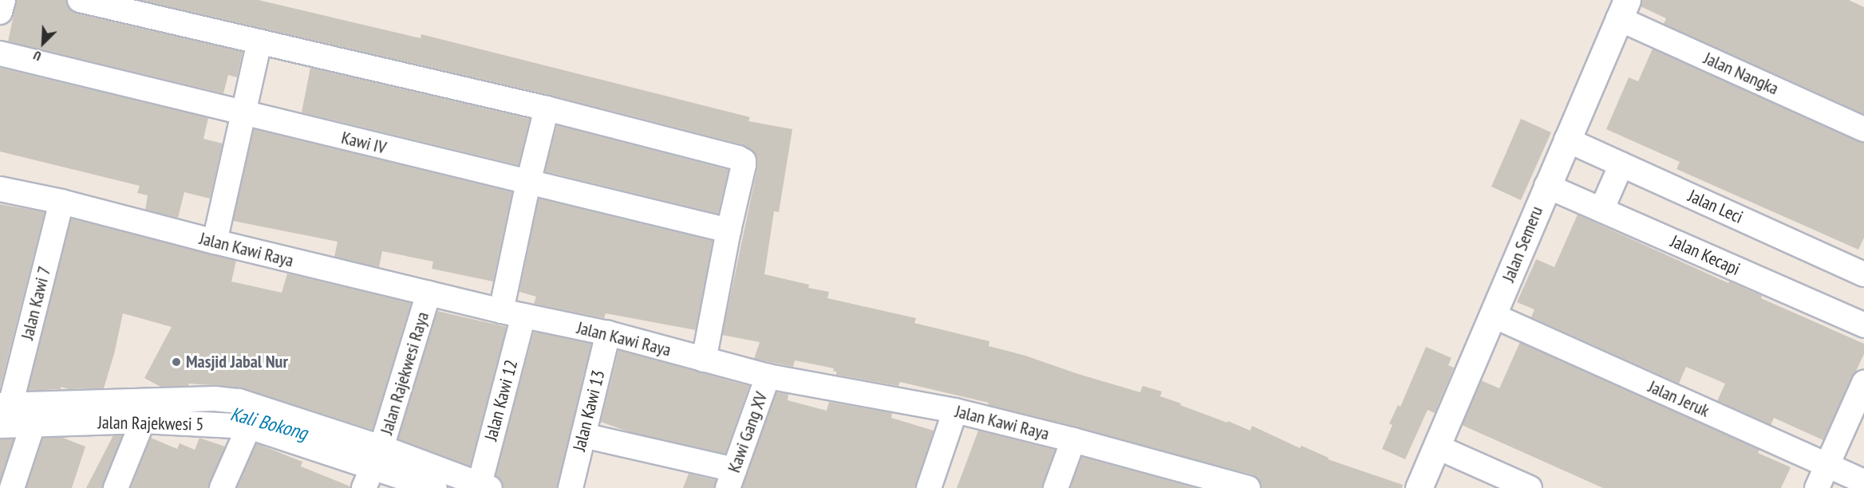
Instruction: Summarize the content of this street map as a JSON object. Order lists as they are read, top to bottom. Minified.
{"streets":{"street":["Jalan Nangka","Kawi IV","Jalan Leci","Jalan Semeru","Jalan Kawi Raya","Jalan Kecapi","Jalan Kawi 7","Jalan Rajekwesi Raya","Jalan Jeruk","Jalan Kawi 12","Jalan Kawi 13","Jalan Rajekwesi 5","Kawi Gang XV"]},"crossings":[["Jalan Nangka","Jalan Semeru"],["Kawi IV","Jalan Kawi 12"],["Jalan Leci","Jalan Semeru"],["Jalan Semeru","Jalan Kecapi"],["Jalan Semeru","Jalan Jeruk"],["Jalan Kawi Raya","Jalan Kawi 7"],["Jalan Kawi Raya","Jalan Rajekwesi Raya"],["Jalan Kawi Raya","Jalan Kawi 12"],["Jalan Kawi Raya","Jalan Kawi 13"],["Jalan Kawi Raya","Kawi Gang XV"],["Jalan Rajekwesi Raya","Jalan Rajekwesi 5"]],"water":["Kali Bokong"],"places":["Masjid Jabal Nur"],"north":"bottom left"}
